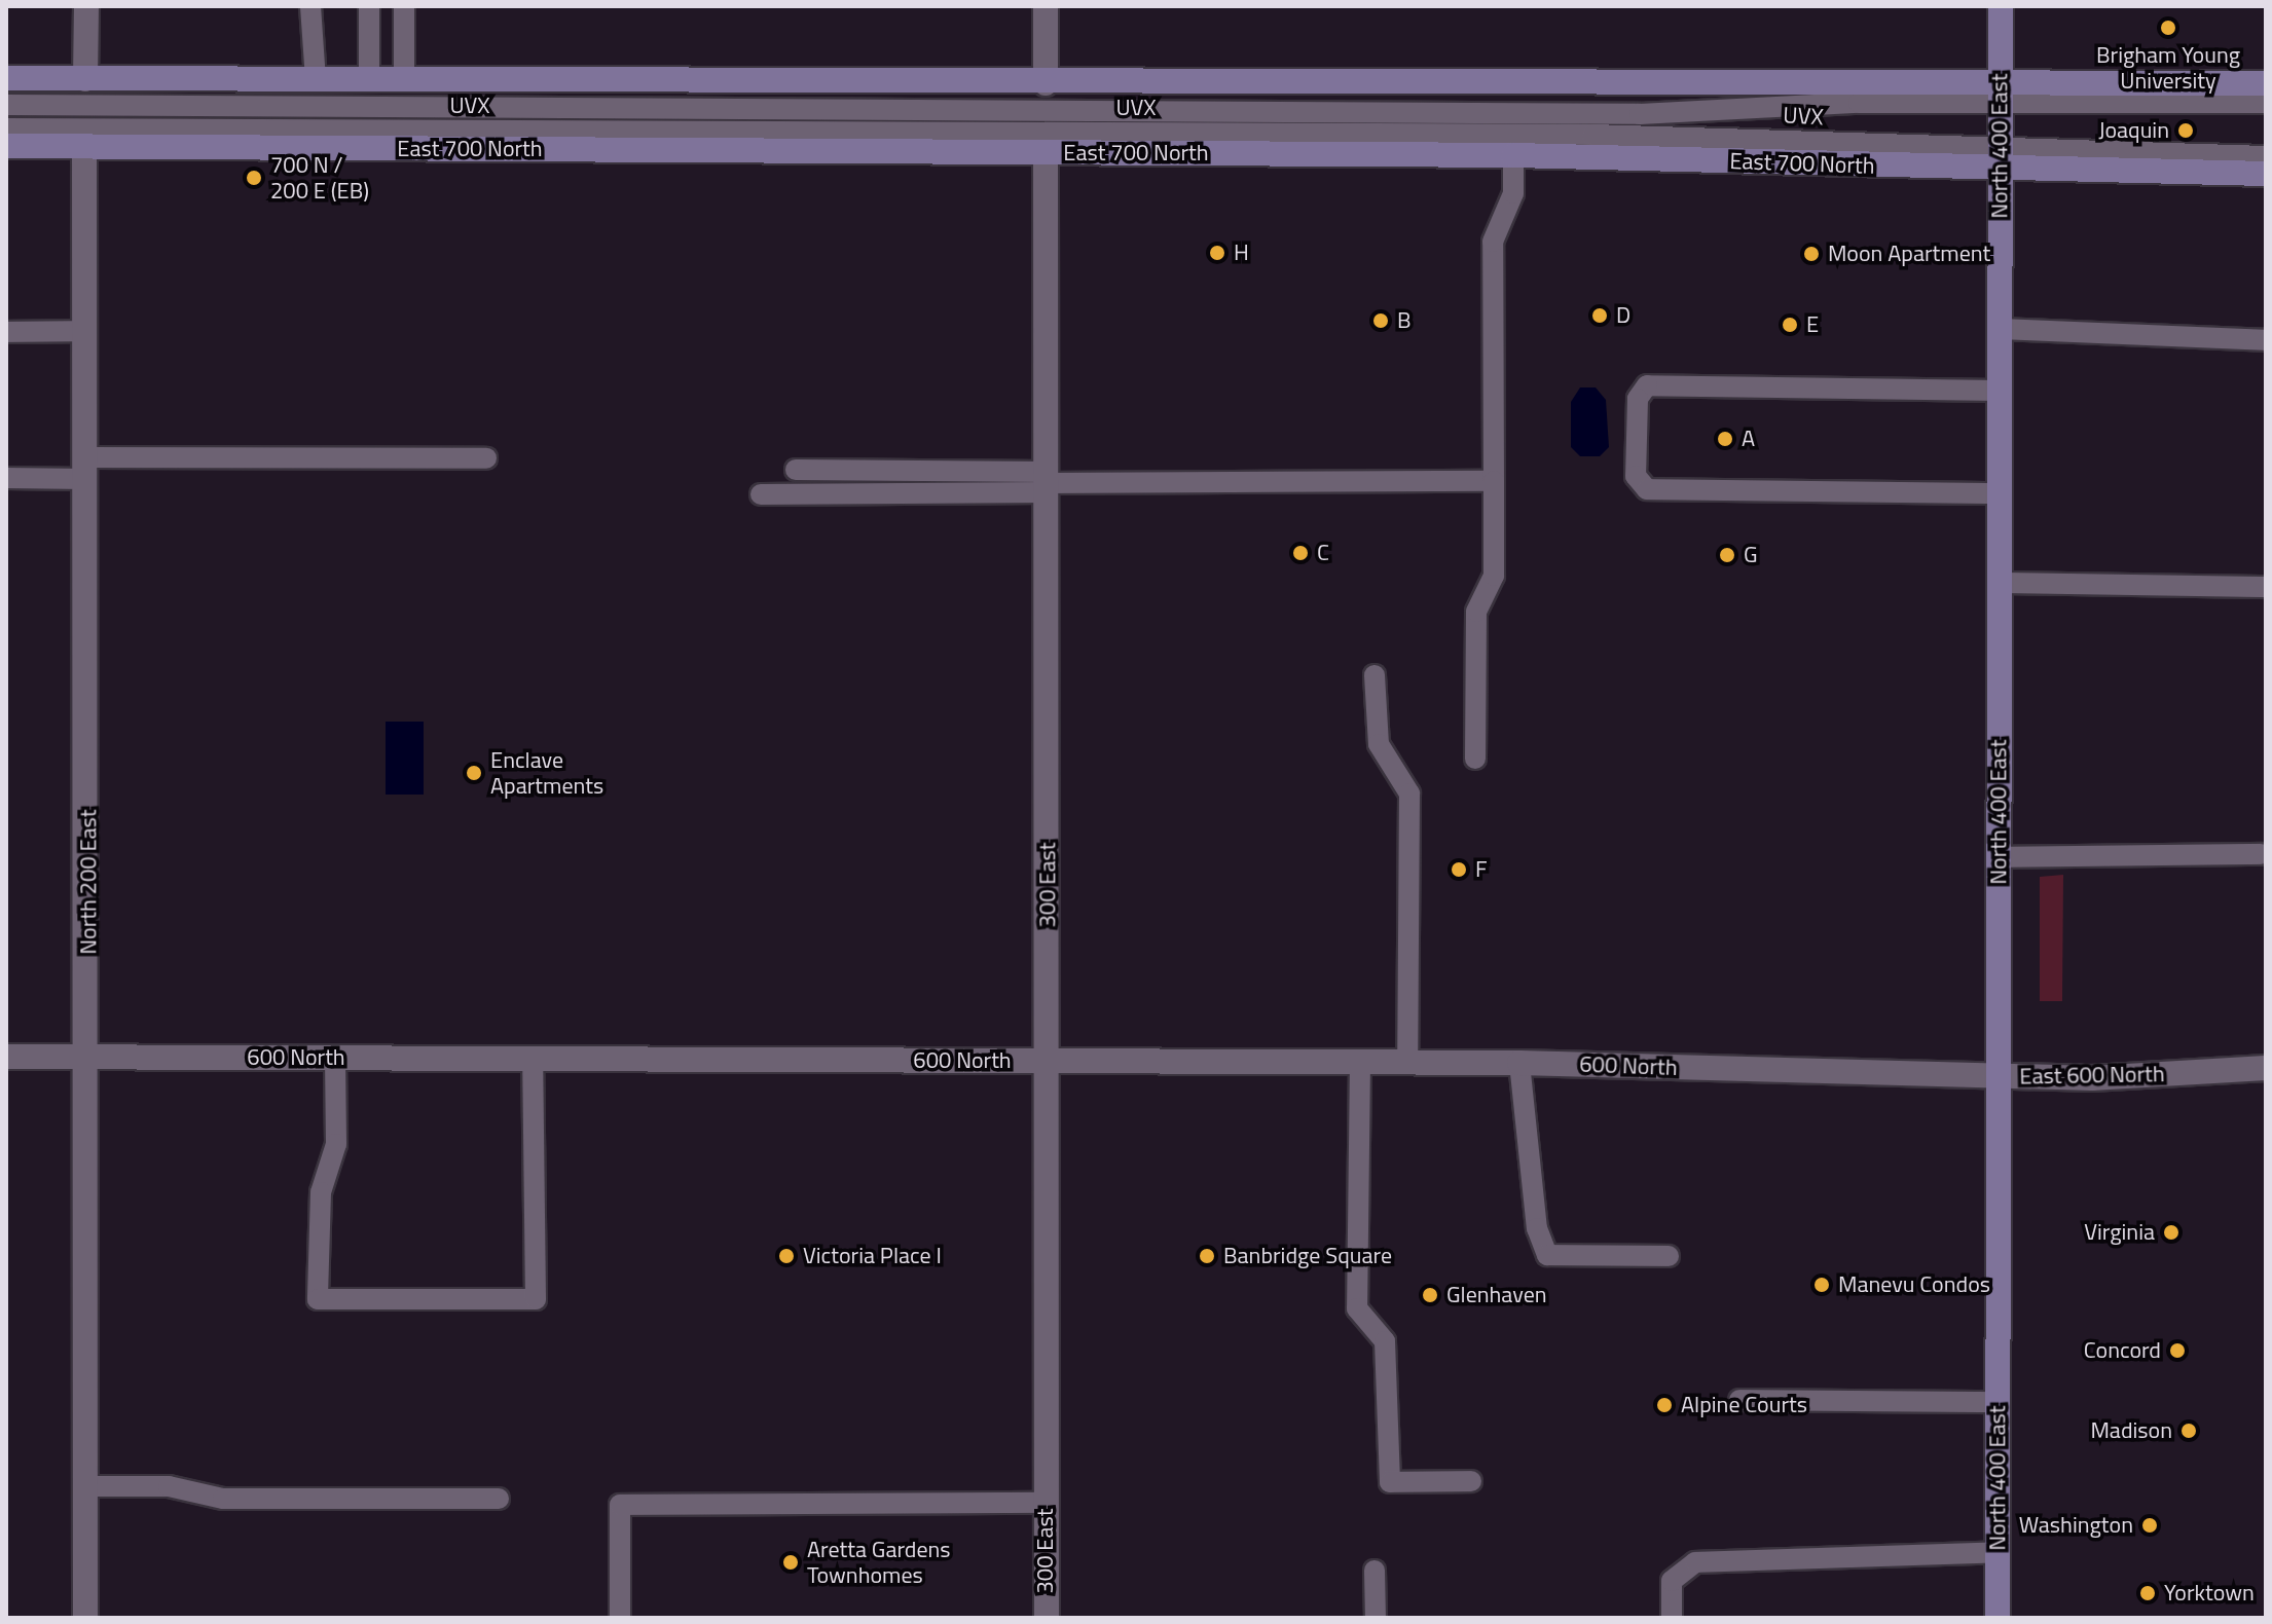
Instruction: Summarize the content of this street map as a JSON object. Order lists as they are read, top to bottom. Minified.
{"streets":{"main road":["North 400 East","East 700 North"],"street":["North 200 East","300 East","600 North","East 600 North"],"lane":["UVX"]},"crossings":[["UVX","North 400 East"],["UVX","East 700 North"],["North 400 East","East 700 North"],["North 400 East","East 600 North"],["East 700 North","North 200 East"],["East 700 North","300 East"],["North 200 East","600 North"],["300 East","600 North"],["600 North","East 600 North"]],"places":["Brigham Young University","Joaquin","700 N / 200 E (EB)","H","Moon Apartment","D","B","E","A","C","G","Enclave Apartments","F","Virginia","Victoria Place I","Banbridge Square","Manevu Condos","Glenhaven","Concord","Alpine Courts","Madison","Washington","Aretta Gardens Townhomes","Yorktown"]}
